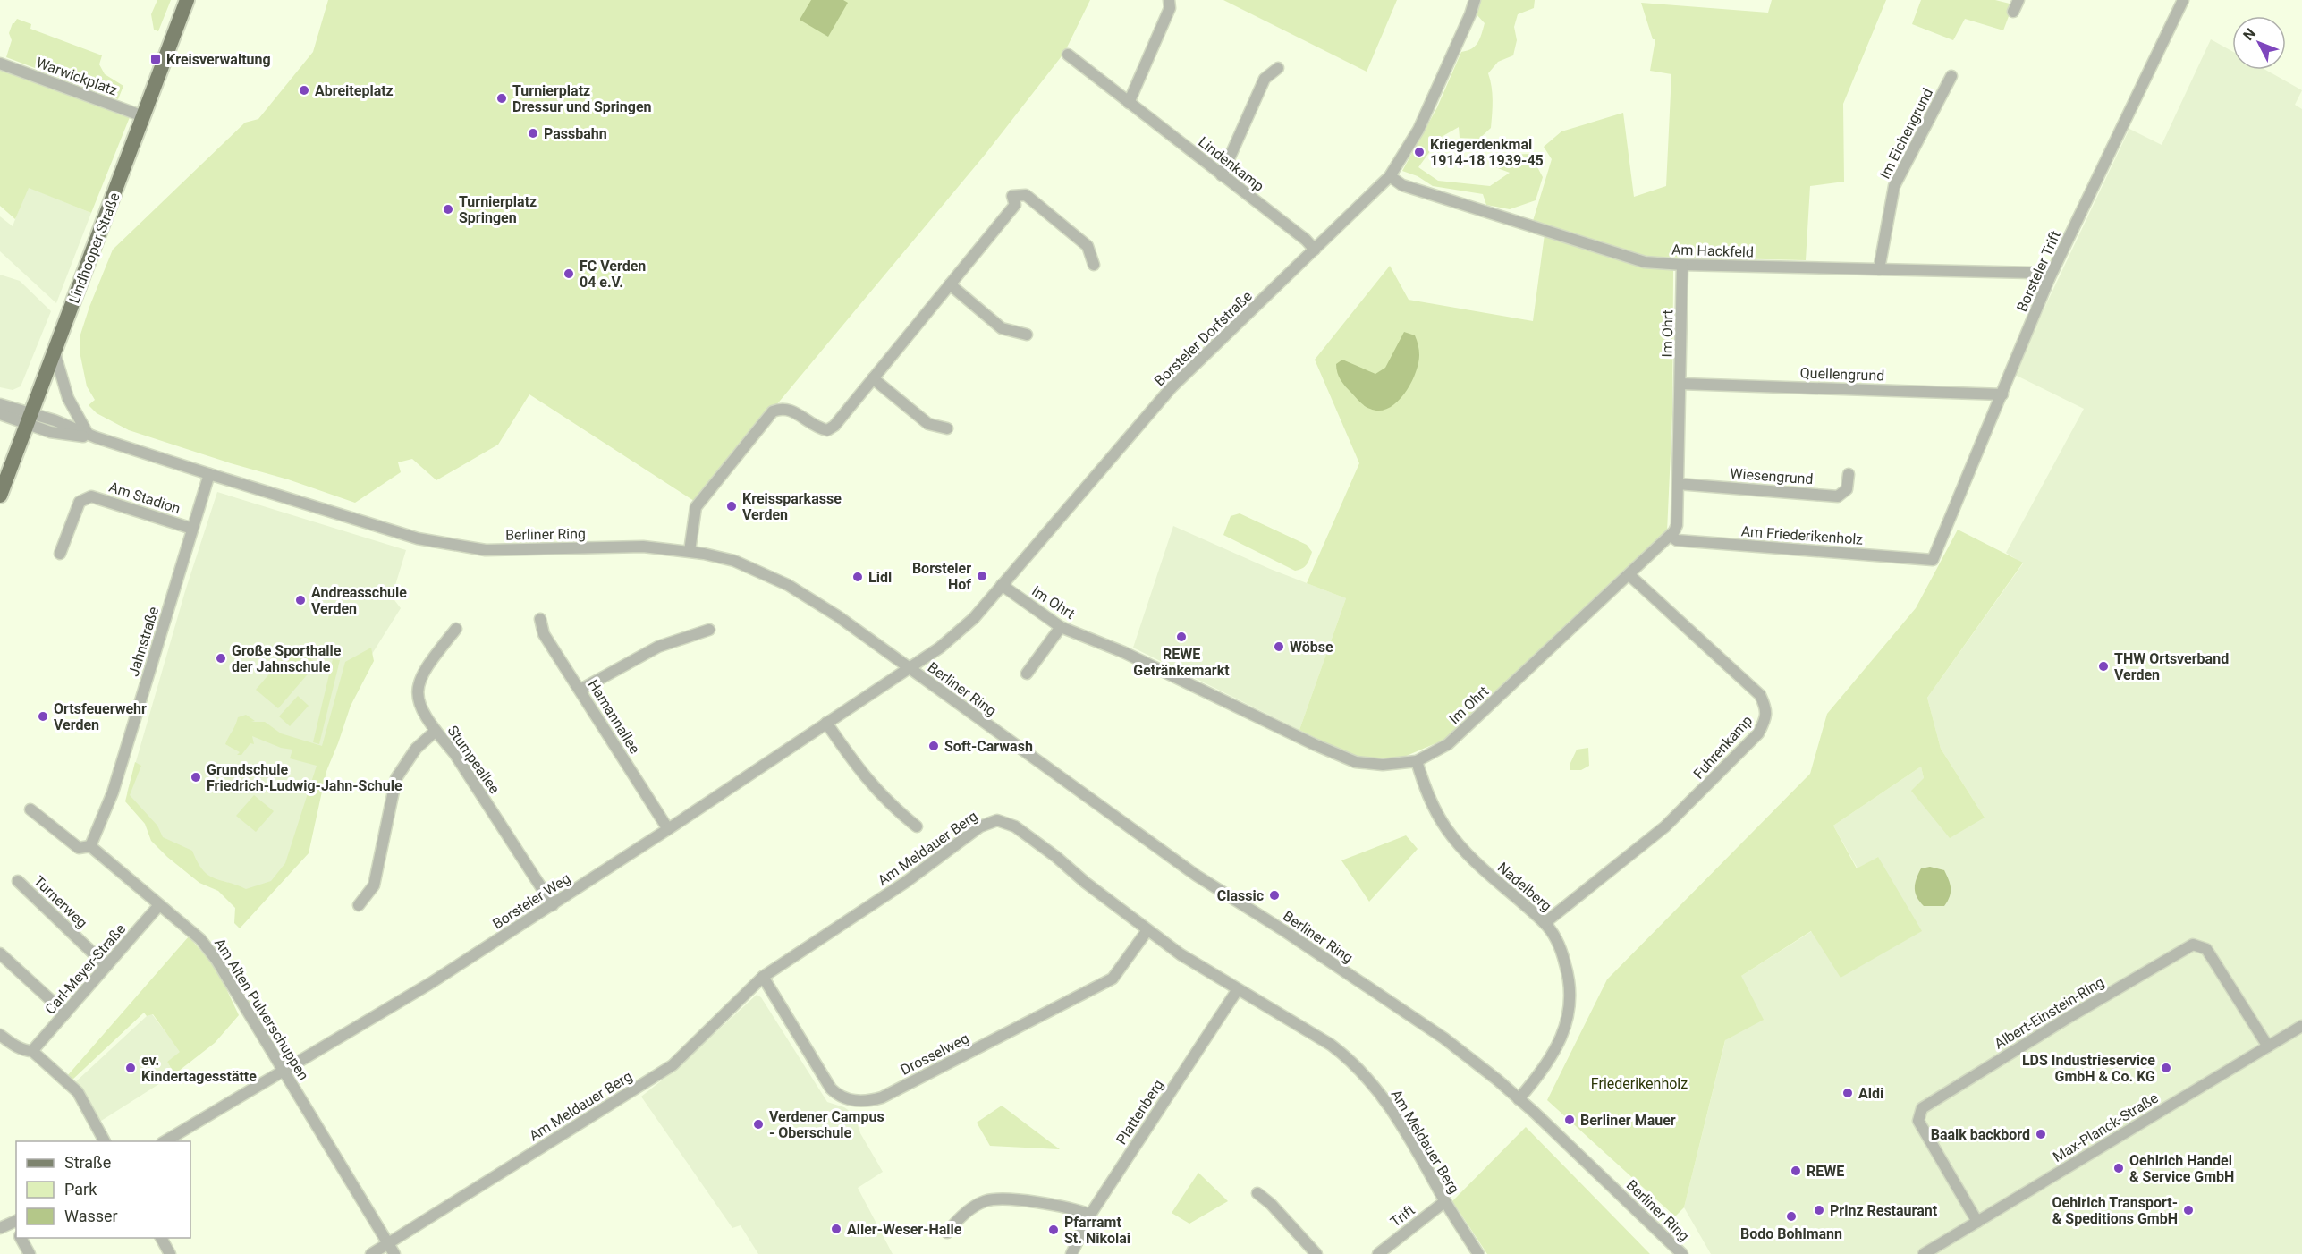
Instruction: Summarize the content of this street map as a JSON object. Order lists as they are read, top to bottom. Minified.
{"streets":{"main road":["Lindhooper Straße"],"street":["Warwickplatz","Im Eichengrund","Lindenkamp","Am Hackfeld","Borsteler Trift","Im Ohrt","Borsteler Dorfstraße","Quellengrund","Wiesengrund","Am Stadion","Berliner Ring","Am Friederikenholz","Jahnstraße","Hamannallee","Fuhrenkamp","Stumpeallee","Am Meldauer Berg","Nadelberg","Borsteler Weg","Turnerweg","Carl-Meyer-Straße","Am Alten Pulverschuppen","Albert-Einstein-Ring","Drosselweg","Plattenberg","Max-Planck-Straße","Trift"]},"crossings":[["Warwickplatz","Lindhooper Straße"],["Im Eichengrund","Am Hackfeld"],["Lindenkamp","Borsteler Dorfstraße"],["Lindhooper Straße","Berliner Ring"],["Am Hackfeld","Borsteler Trift"],["Am Hackfeld","Im Ohrt"],["Am Hackfeld","Borsteler Dorfstraße"],["Borsteler Trift","Quellengrund"],["Borsteler Trift","Am Friederikenholz"],["Im Ohrt","Borsteler Dorfstraße"],["Im Ohrt","Quellengrund"],["Im Ohrt","Wiesengrund"],["Im Ohrt","Am Friederikenholz"],["Im Ohrt","Fuhrenkamp"],["Im Ohrt","Nadelberg"],["Borsteler Dorfstraße","Berliner Ring"],["Borsteler Dorfstraße","Borsteler Weg"],["Am Stadion","Jahnstraße"],["Berliner Ring","Jahnstraße"],["Berliner Ring","Nadelberg"],["Berliner Ring","Borsteler Weg"],["Jahnstraße","Am Alten Pulverschuppen"],["Hamannallee","Borsteler Weg"],["Fuhrenkamp","Nadelberg"],["Stumpeallee","Borsteler Weg"],["Am Meldauer Berg","Am Alten Pulverschuppen"],["Am Meldauer Berg","Drosselweg"],["Am Meldauer Berg","Plattenberg"],["Am Meldauer Berg","Trift"],["Borsteler Weg","Am Alten Pulverschuppen"],["Turnerweg","Carl-Meyer-Straße"],["Carl-Meyer-Straße","Am Alten Pulverschuppen"],["Albert-Einstein-Ring","Max-Planck-Straße"]],"parks":["Friederikenholz"],"places":{"transit":["Kreisverwaltung"],"other":["Abreiteplatz","Turnierplatz Dressur und Springen","Passbahn","Kriegerdenkmal 1914-18 1939-45","Turnierplatz Springen","FC Verden 04 e.V.","Kreissparkasse Verden","Borsteler Hof","Lidl","Andreasschule Verden","REWE Getränkemarkt","Wöbse","Große Sporthalle der Jahnschule","THW Ortsverband Verden","Ortsfeuerwehr Verden","Soft-Carwash","Grundschule Friedrich-Ludwig-Jahn-Schule","Classic","ev. Kindertagesstätte","LDS Industrieservice GmbH & Co. KG","Aldi","Berliner Mauer","Verdener Campus - Oberschule","Baalk backbord","Oehlrich Handel & Service GmbH","REWE","Prinz Restaurant","Oehlrich Transport- & Speditions GmbH","Bodo Bohlmann","Aller-Weser-Halle","Pfarramt St. Nikolai"]},"legend":["Straße","Park","Wasser"],"north":"top left"}
